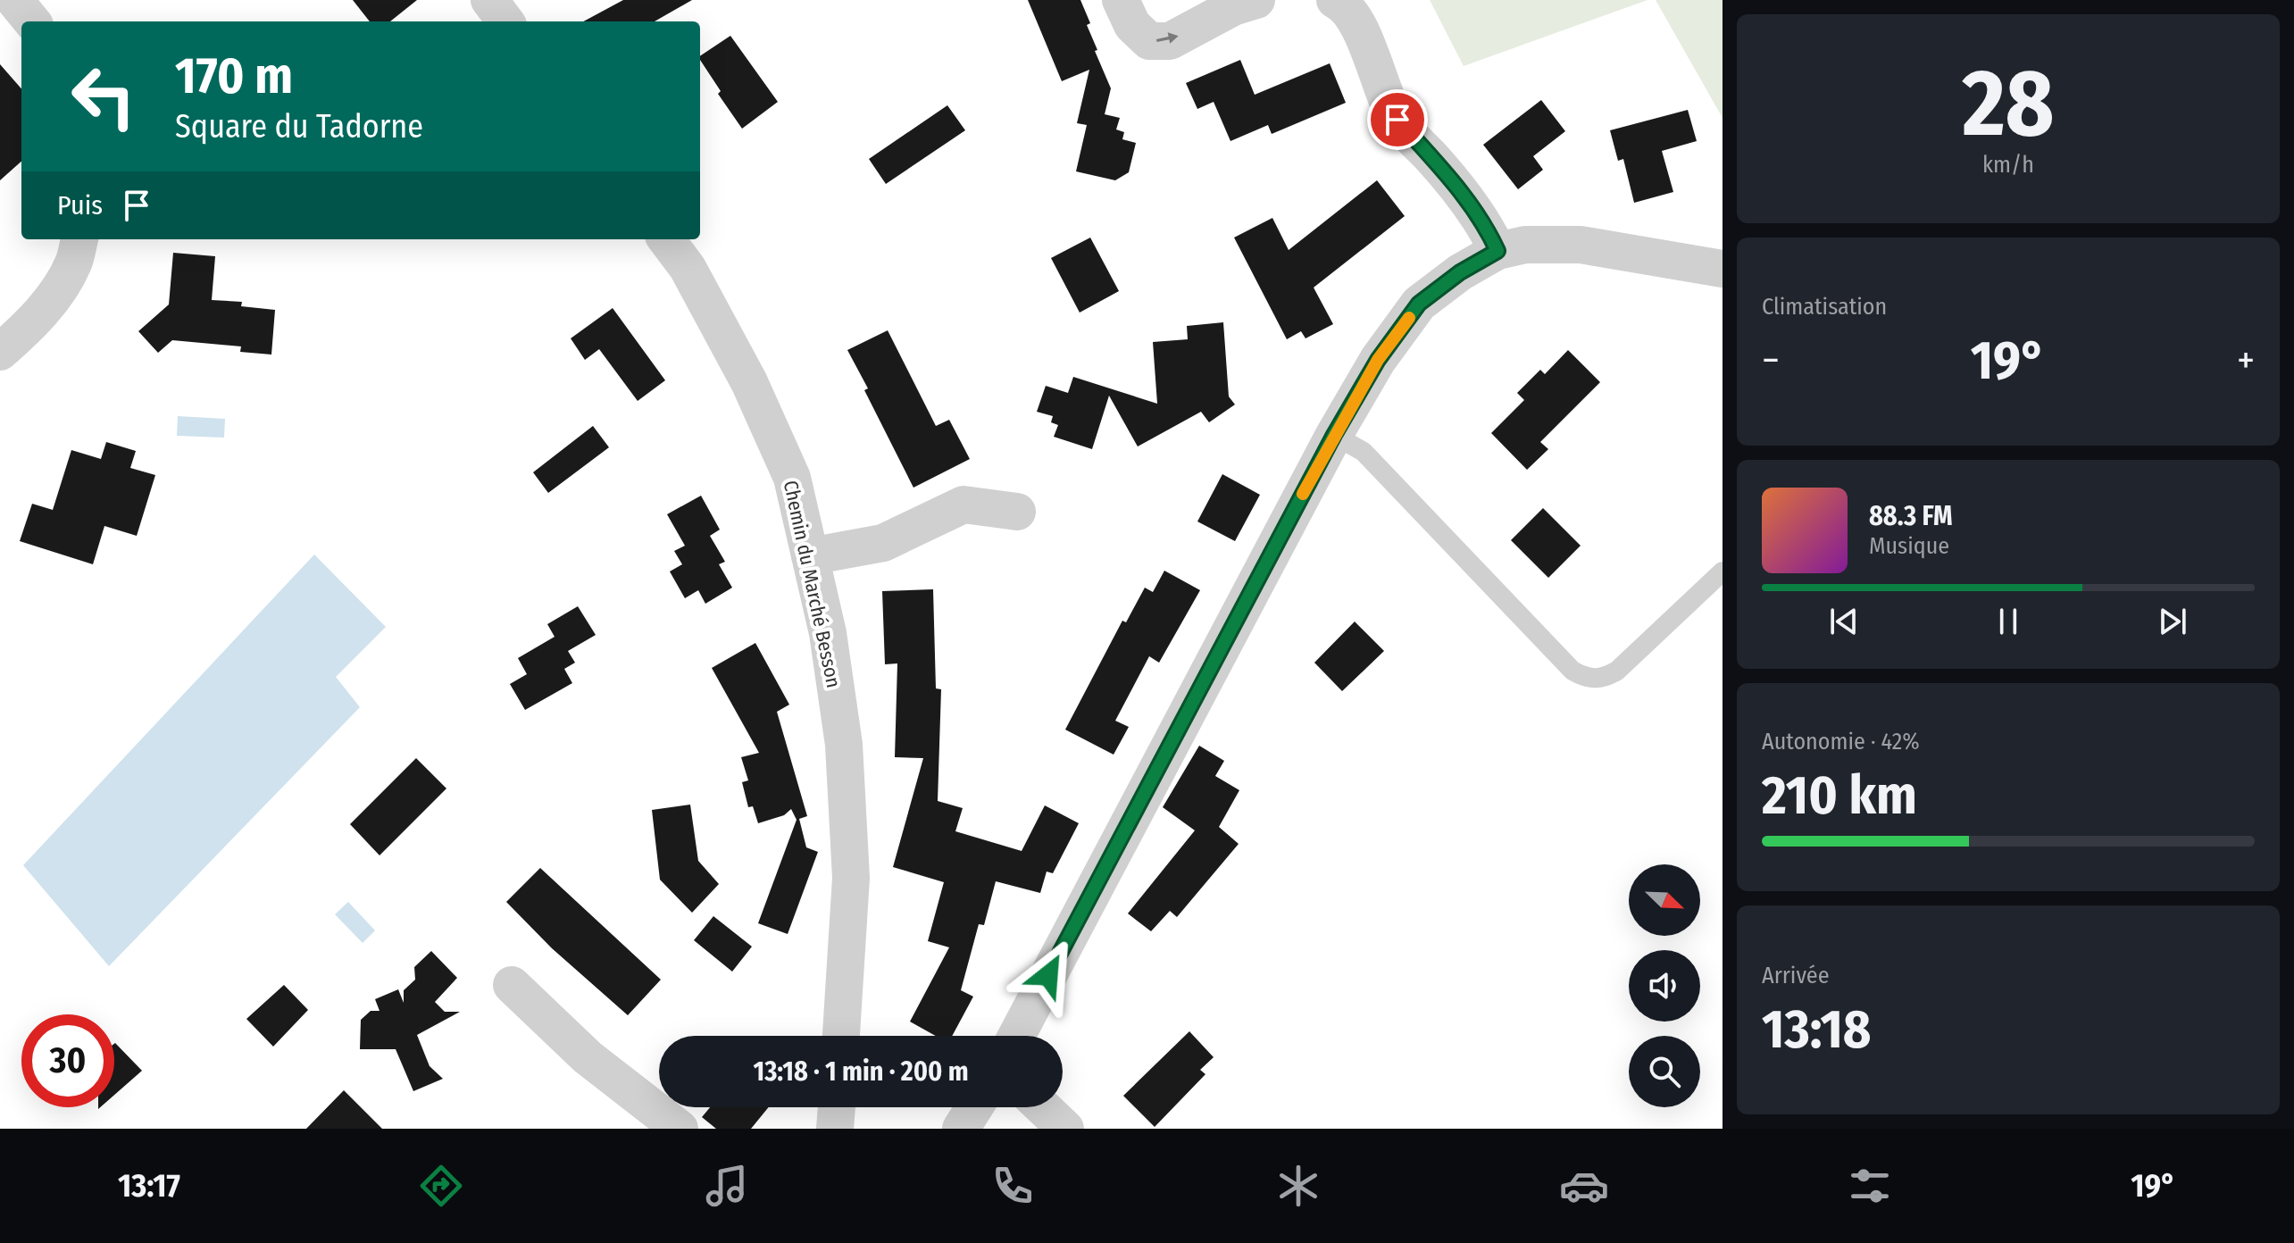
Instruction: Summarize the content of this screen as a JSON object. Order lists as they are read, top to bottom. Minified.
{"streets":{"street":["Chemin du Marché Besson"]},"north":"bottom right","page":{"tile":[["28","km/h"],"Climatisation",["Autonomie · 42%","210 km"],["Arrivée","13:18"]],"turn":["170 m","Square du Tadorne"],"then":"Puis","heat":["−","19°","+"],"song":["88.3 FM","Musique"],"limit":"30","trip":"13:18 · 1 min · 200 m","tabs":["13:17","19°"]}}
